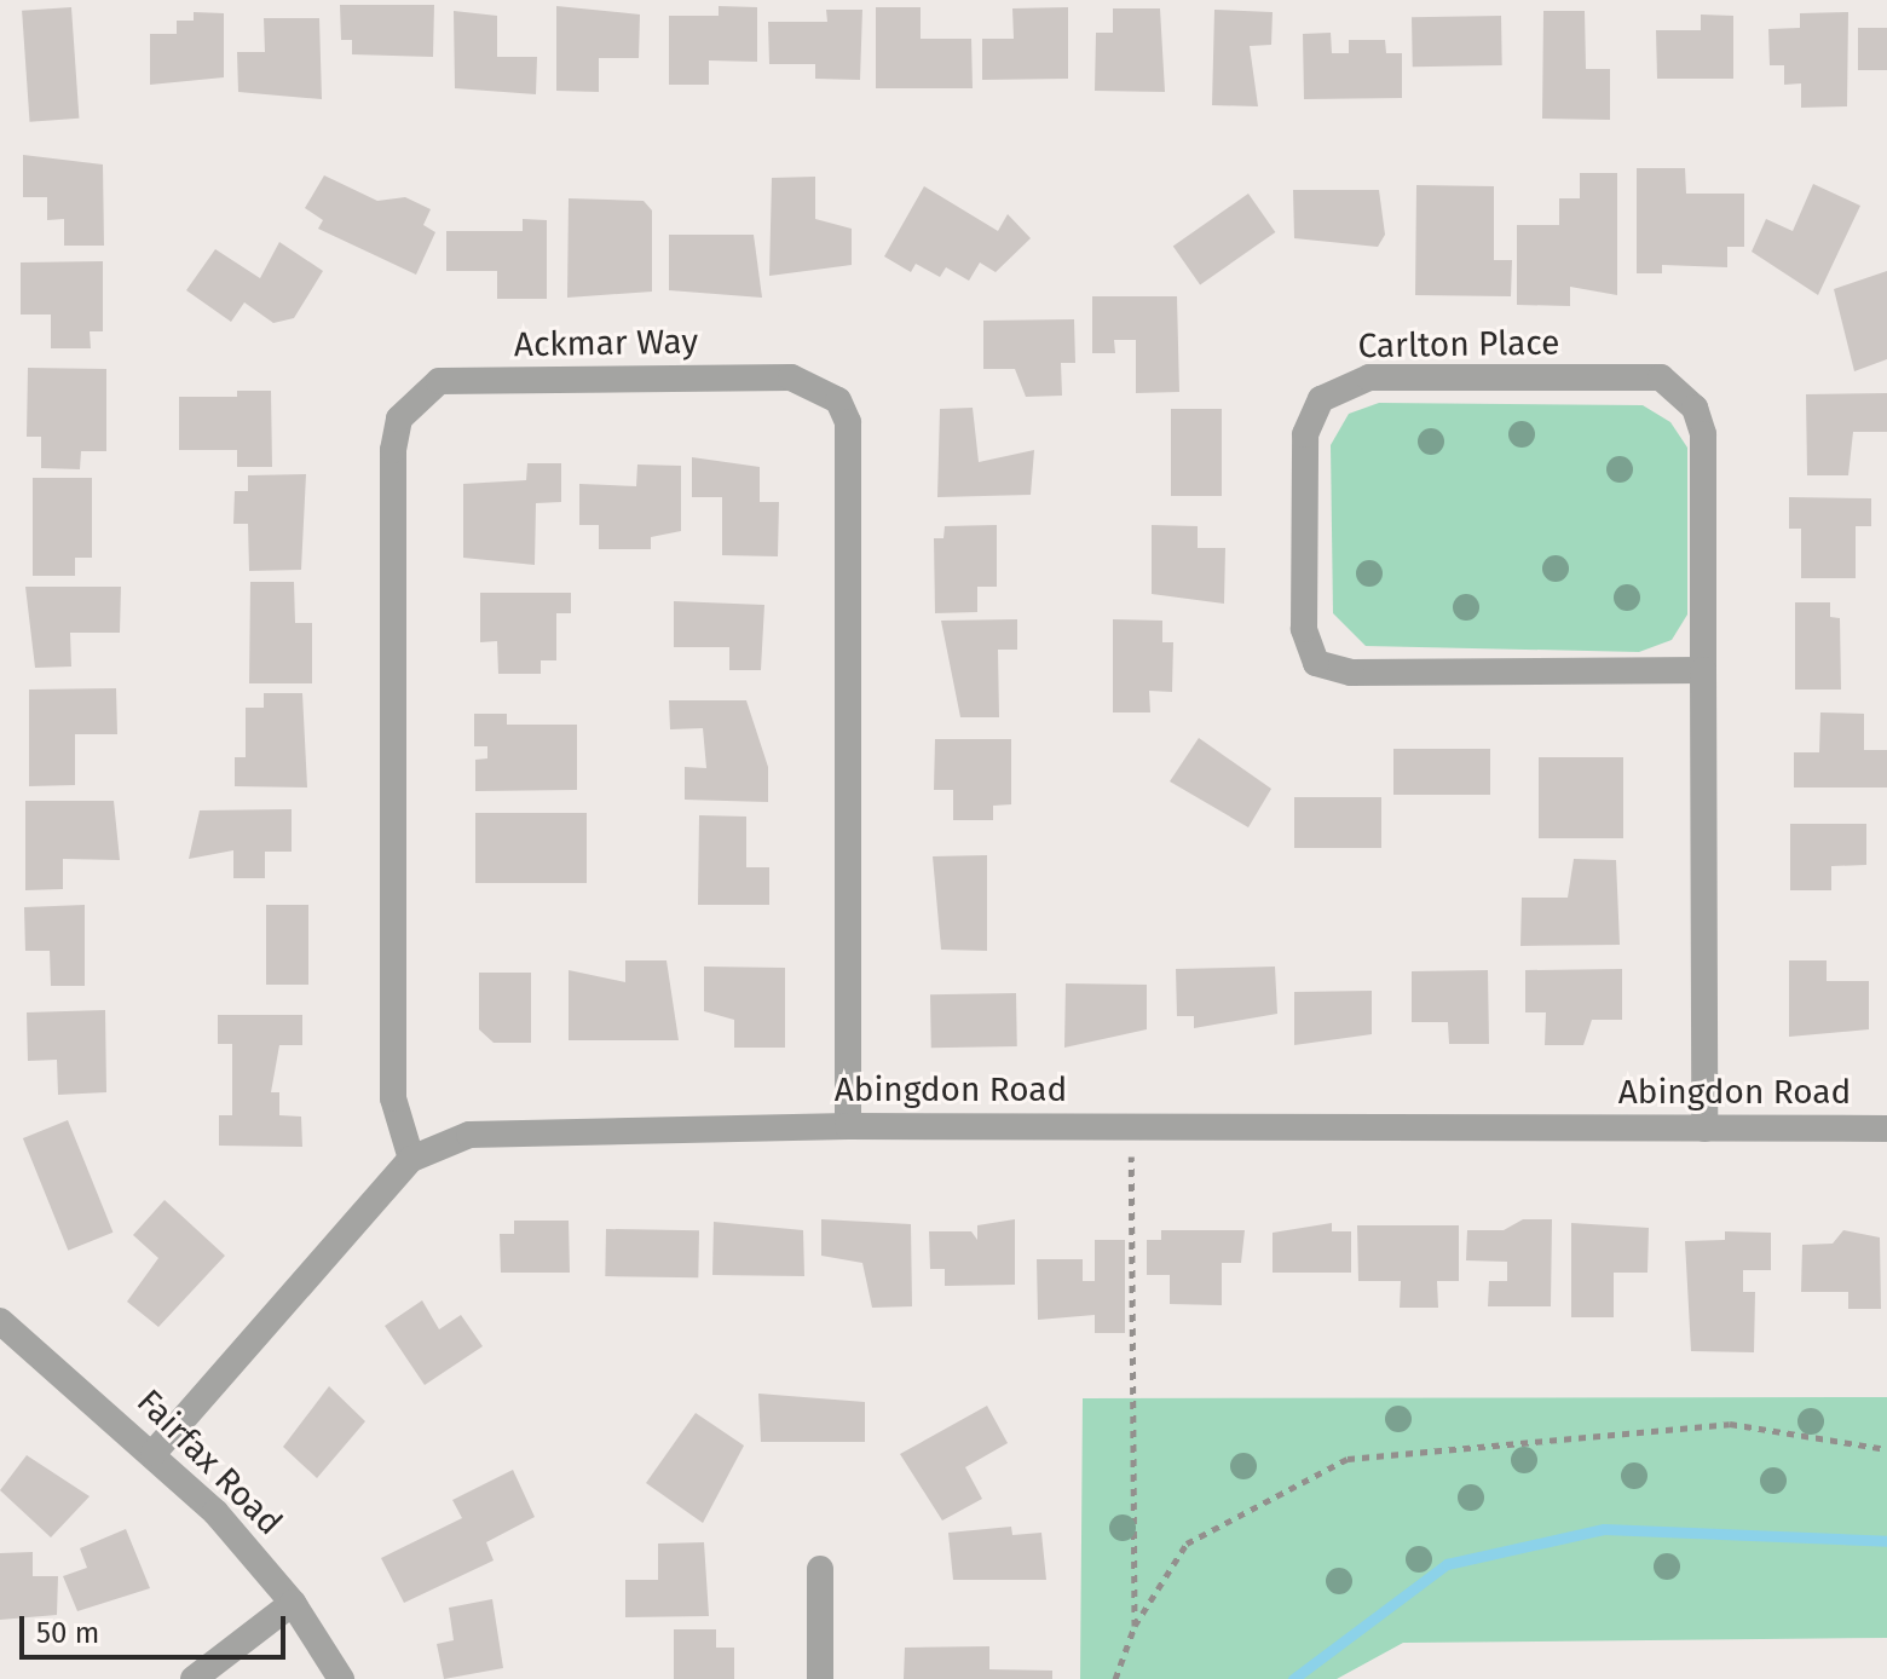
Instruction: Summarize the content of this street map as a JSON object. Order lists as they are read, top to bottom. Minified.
{"streets":{"street":["Ackmar Way","Carlton Place","Abingdon Road","Fairfax Road"]},"crossings":[["Ackmar Way","Abingdon Road"],["Carlton Place","Abingdon Road"]],"scale_bar":"50 m"}
